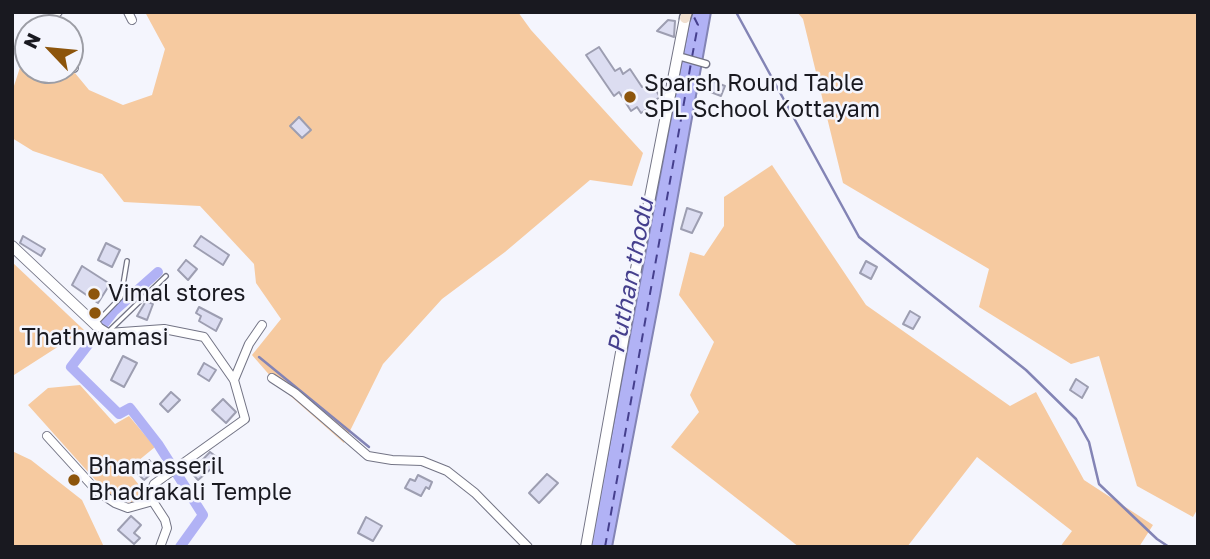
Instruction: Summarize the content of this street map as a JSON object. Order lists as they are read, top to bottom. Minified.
{"water":["Puthan thodu"],"places":["Sparsh Round Table SPL School Kottayam","Vimal stores","Thathwamasi","Bhamasseril Bhadrakali Temple"],"north":"top left"}
